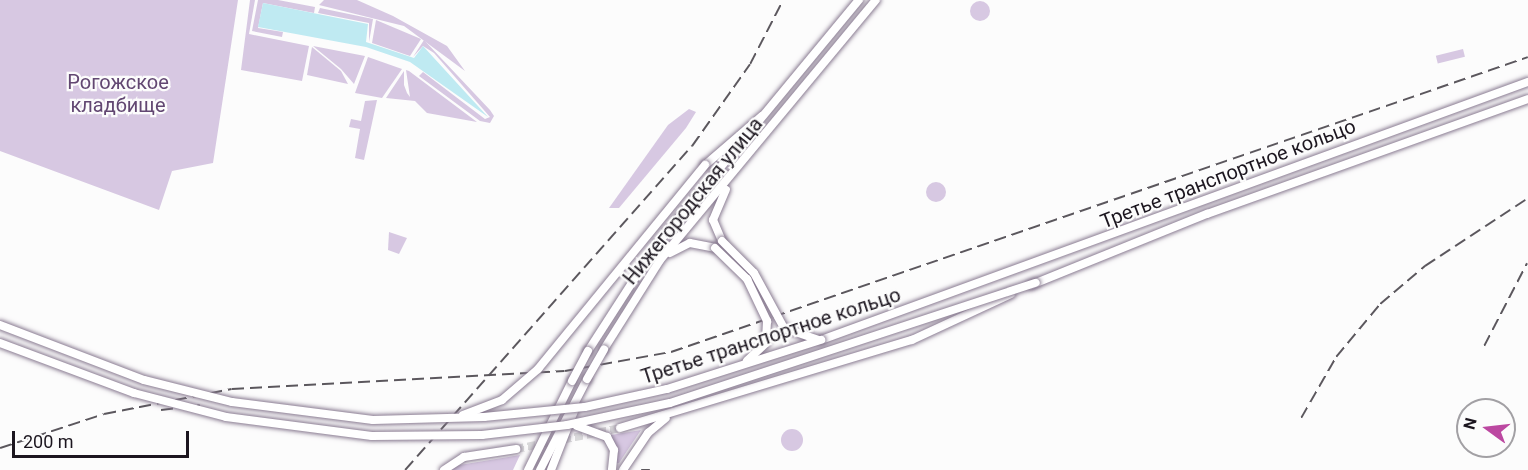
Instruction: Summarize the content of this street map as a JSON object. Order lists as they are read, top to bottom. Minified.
{"streets":{"main road":["Третье транспортное кольцо","Нижегородская улица"]},"parks":["Рогожское кладбище"],"scale_bar":"200 m","north":"left"}
